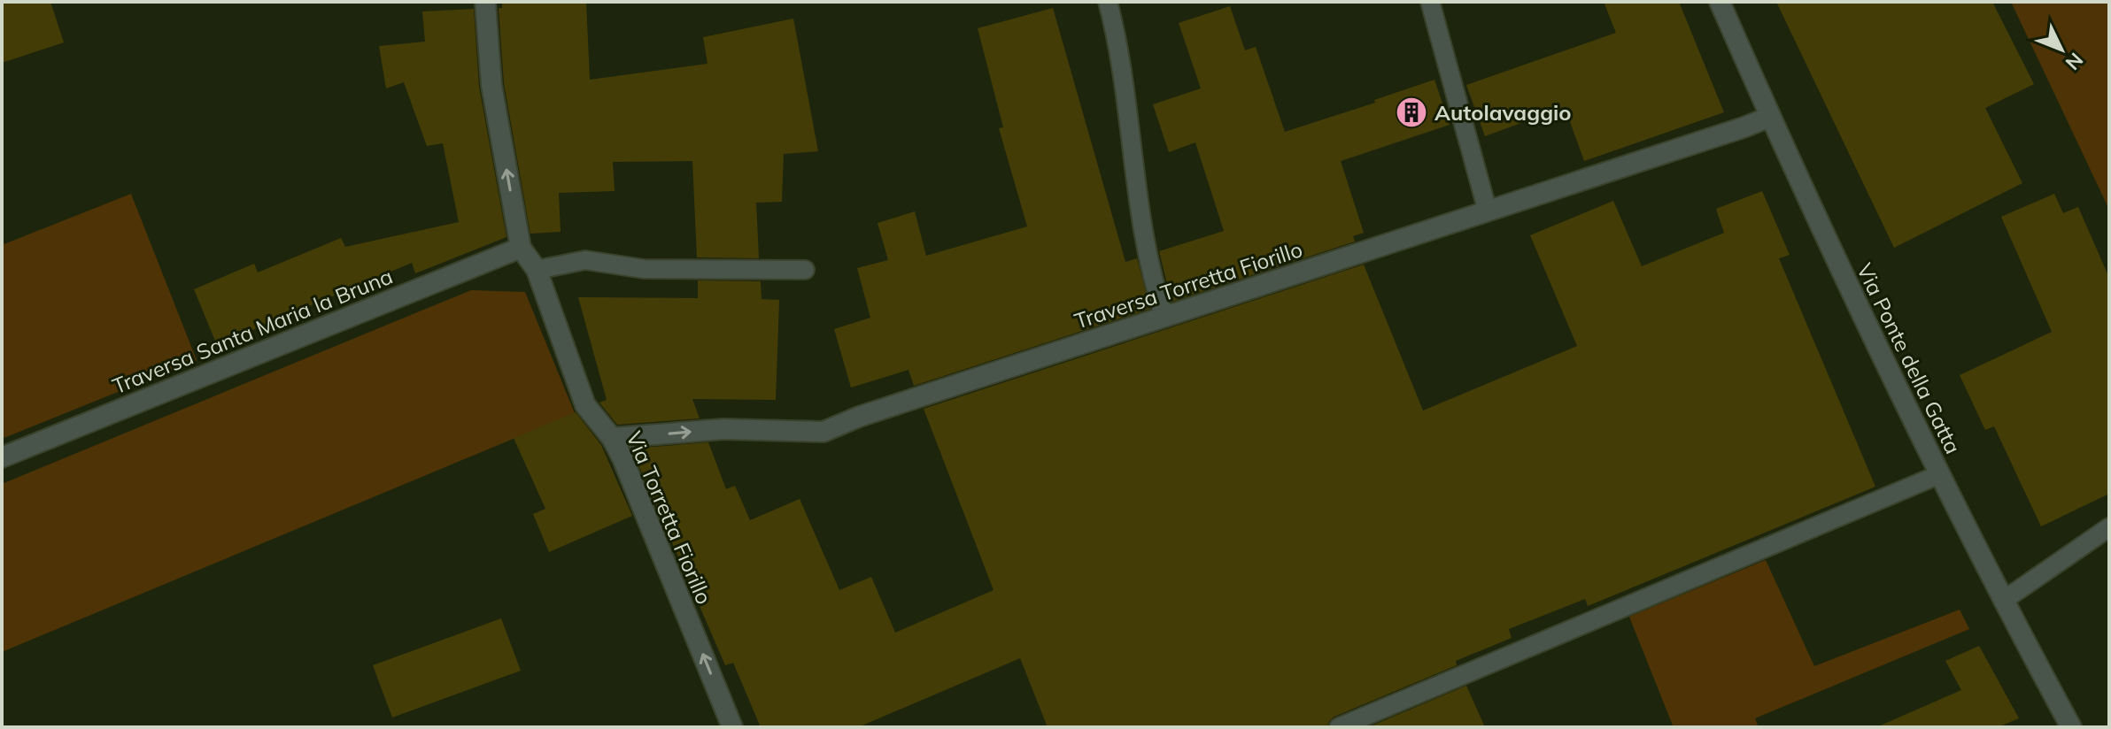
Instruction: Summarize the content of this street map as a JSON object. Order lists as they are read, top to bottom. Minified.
{"streets":{"street":["Traversa Torretta Fiorillo","Traversa Santa Maria la Bruna","Via Ponte della Gatta","Via Torretta Fiorillo"]},"crossings":[["Traversa Torretta Fiorillo","Via Ponte della Gatta"],["Traversa Torretta Fiorillo","Via Torretta Fiorillo"],["Traversa Santa Maria la Bruna","Via Torretta Fiorillo"]],"one_way":["Traversa Torretta Fiorillo","Via Torretta Fiorillo"],"places":{"building":["Autolavaggio"]},"north":"bottom right"}
